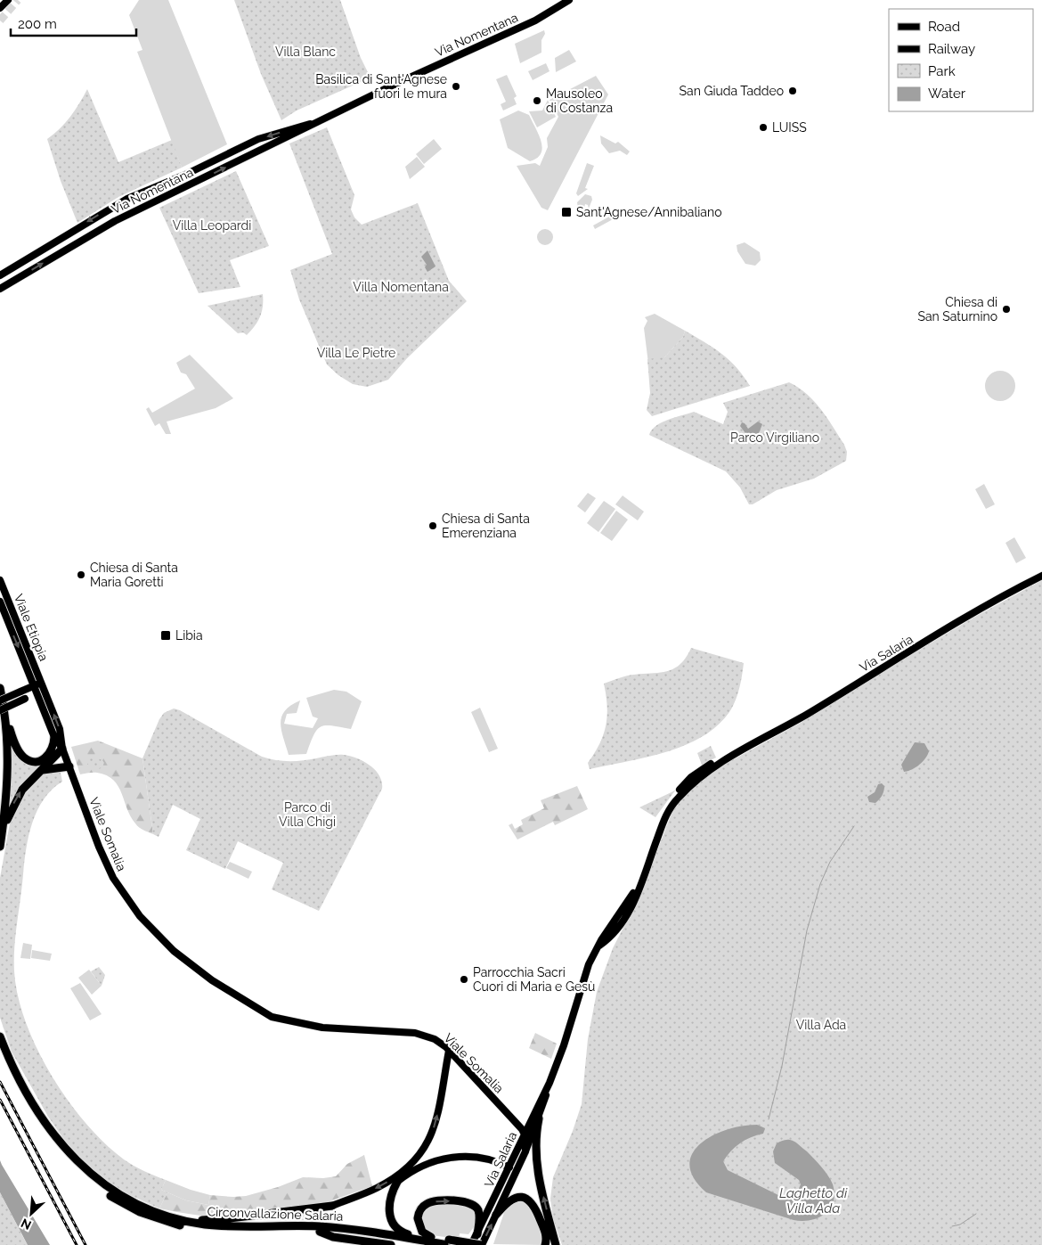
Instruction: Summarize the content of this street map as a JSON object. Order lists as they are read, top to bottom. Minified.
{"streets":{"highway":["Circonvallazione Salaria"],"main road":["Via Nomentana","Viale Etiopia","Via Salaria","Viale Somalia"]},"crossings":[["Via Salaria","Viale Somalia"]],"water":["Laghetto di Villa Ada"],"parks":["Villa Blanc","Villa Leopardi","Villa Nomentana","Villa Le Pietre","Parco Virgiliano","Parco di Villa Chigi","Villa Ada"],"places":{"other":["Basilica di Sant'Agnese fuori le mura","San Giuda Taddeo","Mausoleo di Costanza","LUISS","Chiesa di San Saturnino","Chiesa di Santa Emerenziana","Chiesa di Santa Maria Goretti","Parrocchia Sacri Cuori di Maria e Gesù"],"transit":["Sant'Agnese/Annibaliano","Libia"]},"legend":["Road","Railway","Park","Water"],"scale_bar":"200 m","north":"bottom left"}
